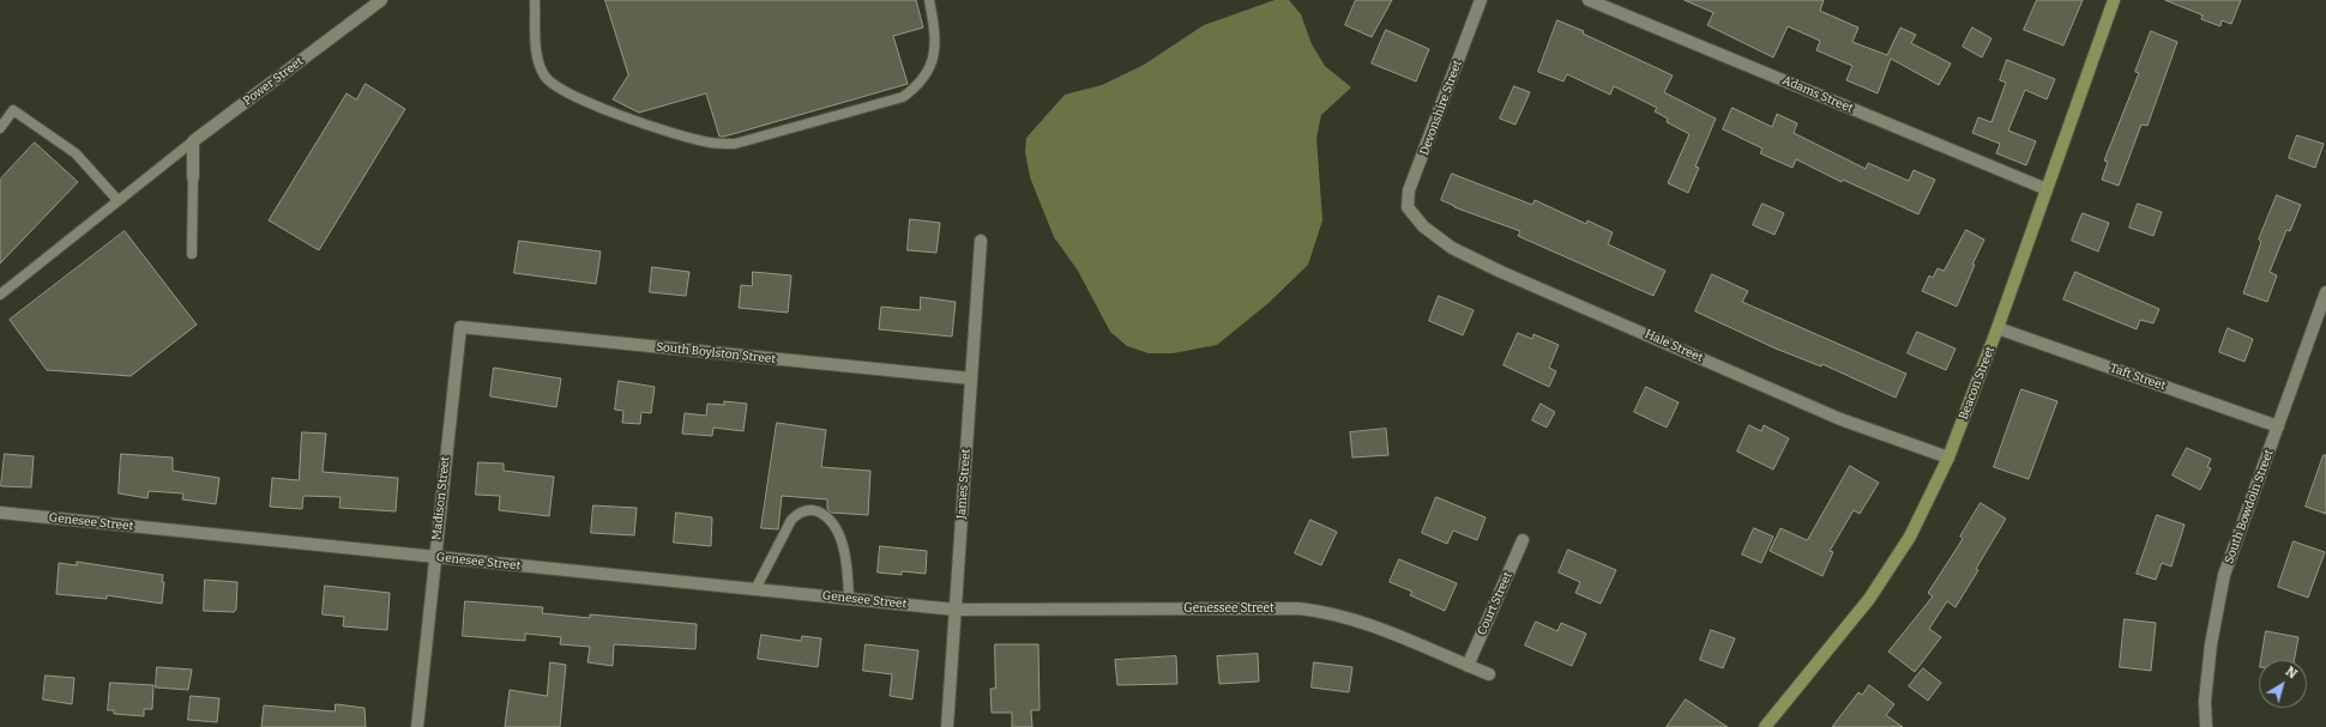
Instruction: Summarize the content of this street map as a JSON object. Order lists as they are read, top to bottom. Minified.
{"streets":{"main road":["Beacon Street"],"street":["Power Street","Adams Street","Devonshire Street","Hale Street","South Boylston Street","Taft Street","James Street","Madison Street","South Bowdoin Street","Genesee Street","Court Street","Genessee Street"]},"crossings":[["Adams Street","Beacon Street"],["Devonshire Street","Hale Street"],["Hale Street","Beacon Street"],["South Boylston Street","James Street"],["South Boylston Street","Madison Street"],["Taft Street","Beacon Street"],["Taft Street","South Bowdoin Street"],["James Street","Genesee Street"],["James Street","Genessee Street"],["Madison Street","Genesee Street"],["Genesee Street","Genessee Street"],["Court Street","Genessee Street"]],"north":"top right"}
